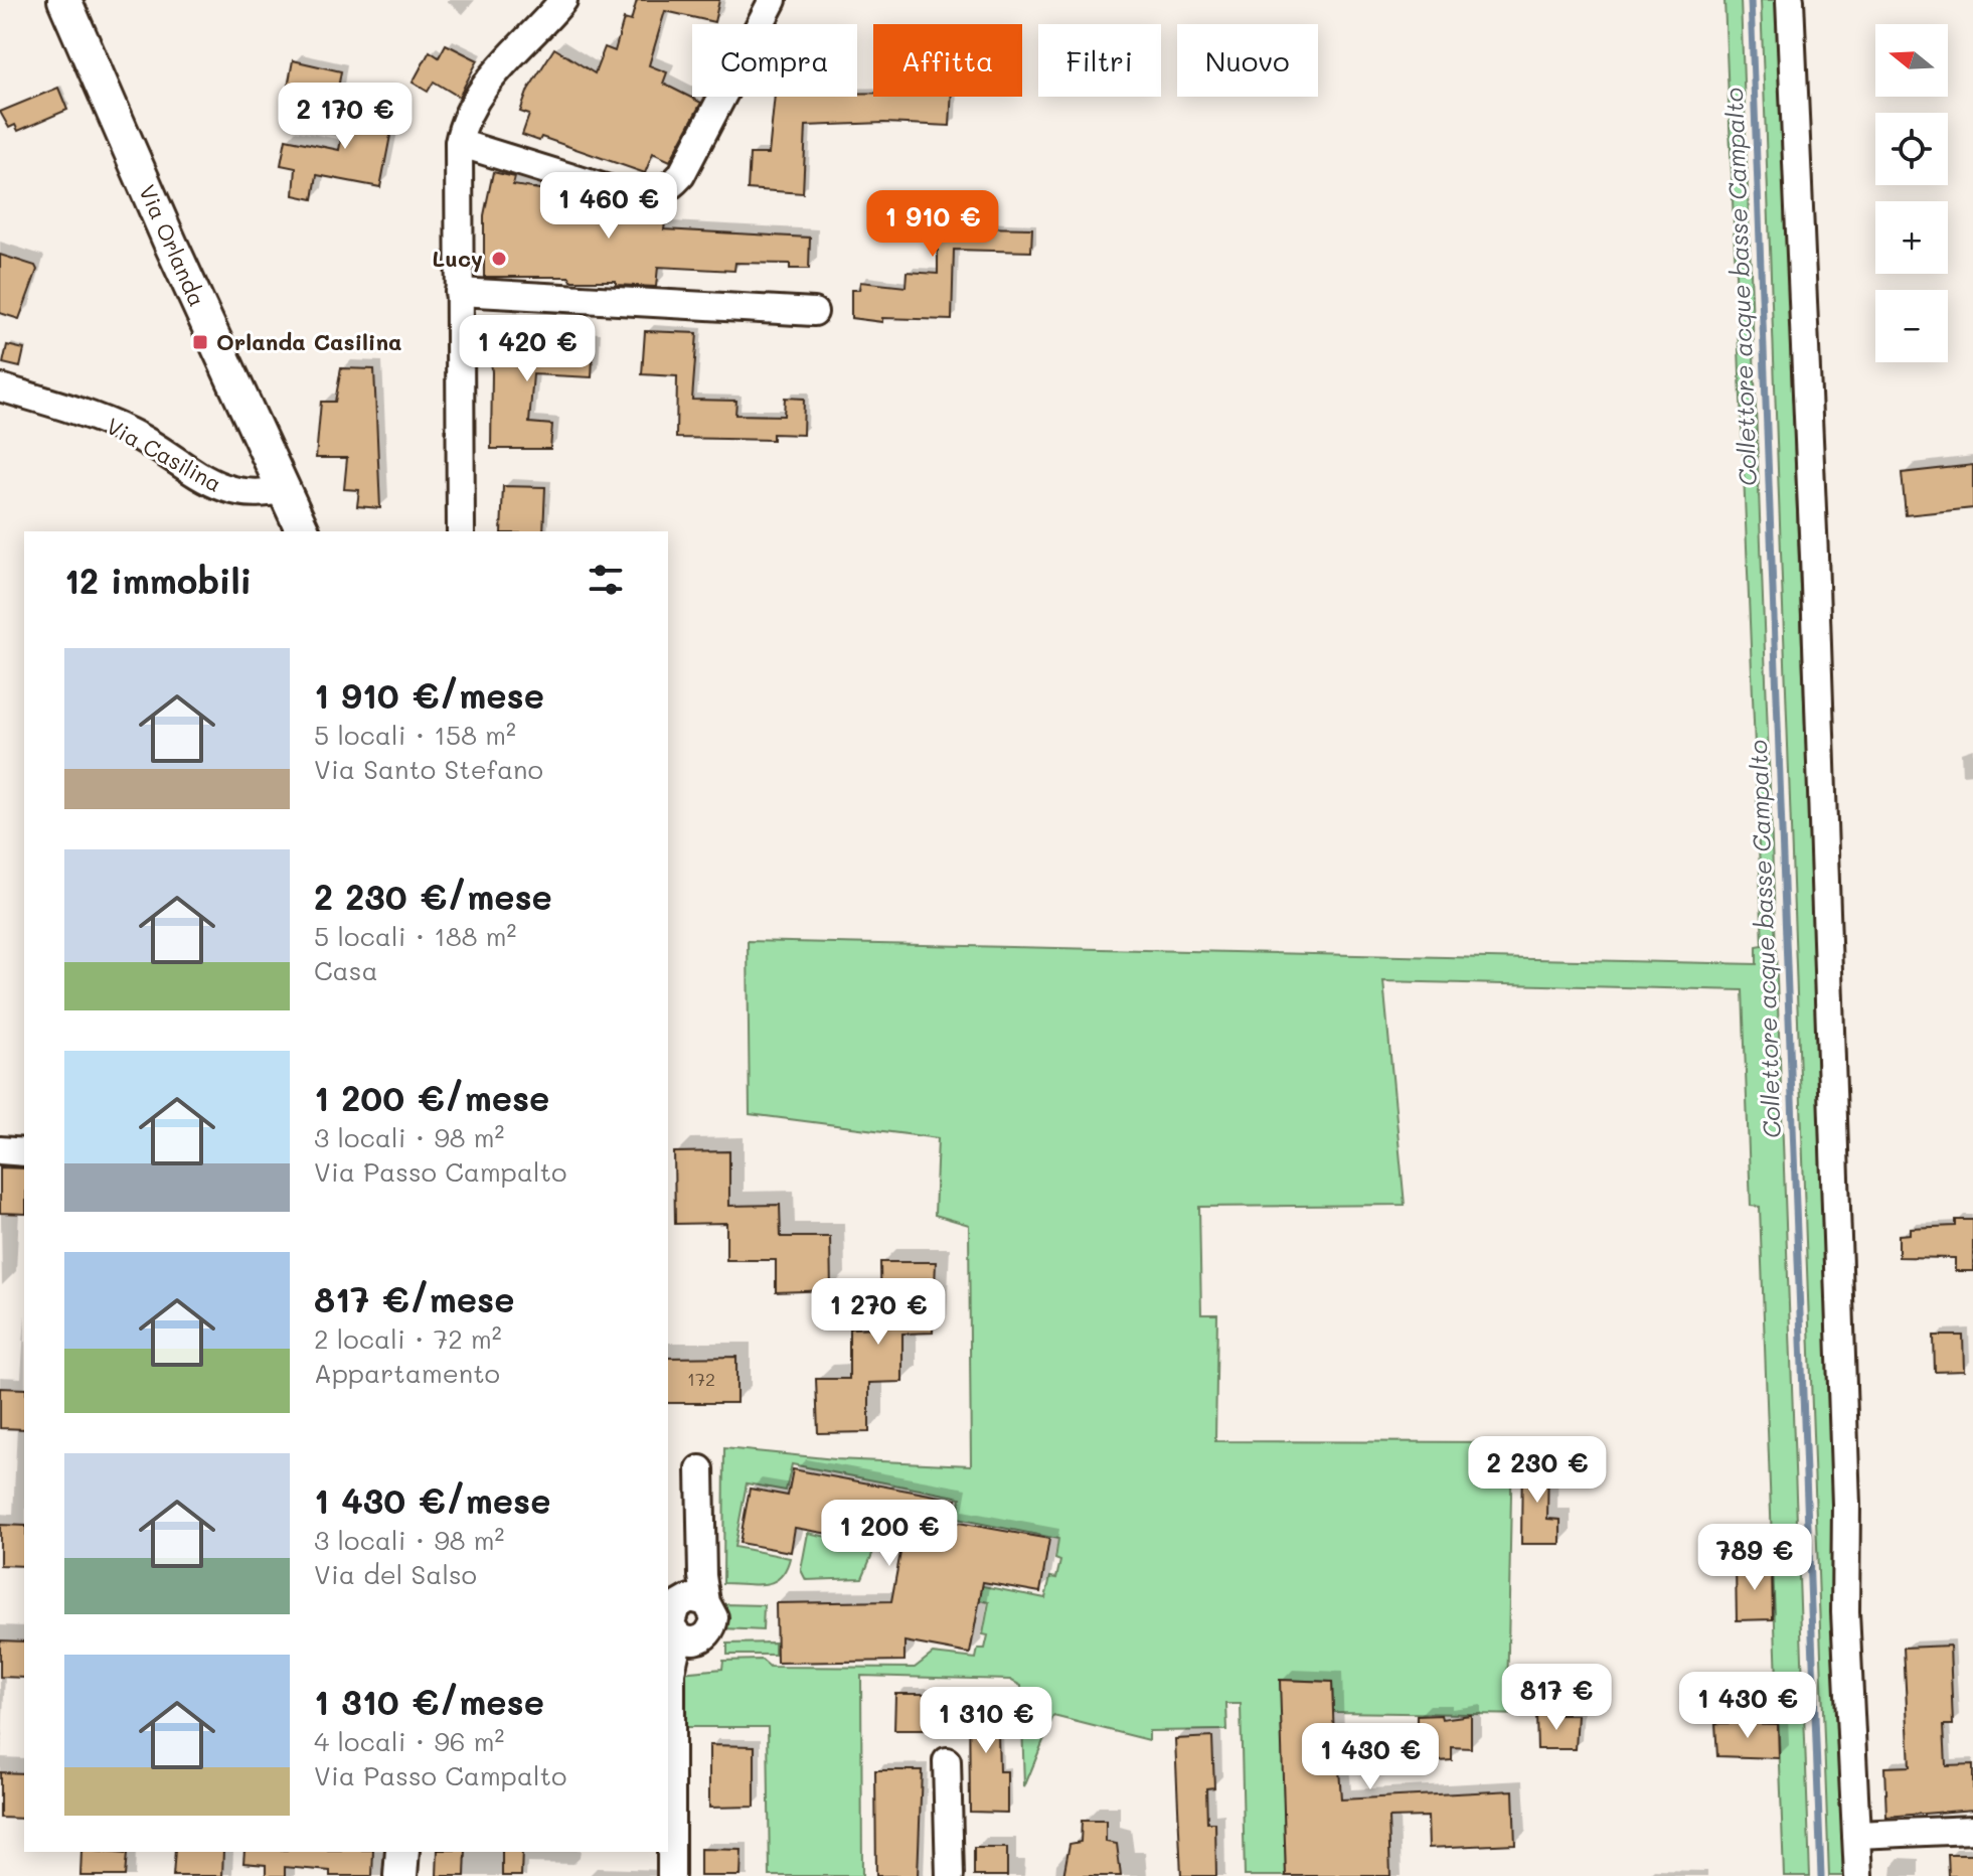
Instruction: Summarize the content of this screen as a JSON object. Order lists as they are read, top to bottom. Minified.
{"streets":{"main road":["Via Orlanda"],"street":["Via Casilina"]},"crossings":[["Via Orlanda","Via Casilina"]],"water":["Collettore acque basse Campalto"],"places":{"other":["Lucy"],"transit":["Orlanda Casilina"]},"house_numbers":["172"],"north":"left","page":{"map_buttons":["+","−"],"chip":["Compra","Affitta","Filtri","Nuovo"],"price":["2 170 €","1 460 €","1 910 €","1 420 €","1 270 €","2 230 €","1 200 €","789 €","817 €","1 430 €","1 310 €","1 430 €"],"heading":"12 immobili","list":[{"name":"1 910 €/mese","note":"5 locali · 158 m² · Via Santo Stefano"},{"name":"2 230 €/mese","note":"5 locali · 188 m² · Casa"},{"name":"1 200 €/mese","note":"3 locali · 98 m² · Via Passo Campalto"},{"name":"817 €/mese","note":"2 locali · 72 m² · Appartamento"},{"name":"1 430 €/mese","note":"3 locali · 98 m² · Via del Salso"},{"name":"1 310 €/mese","note":"4 locali · 96 m² · Via Passo Campalto"}]}}
